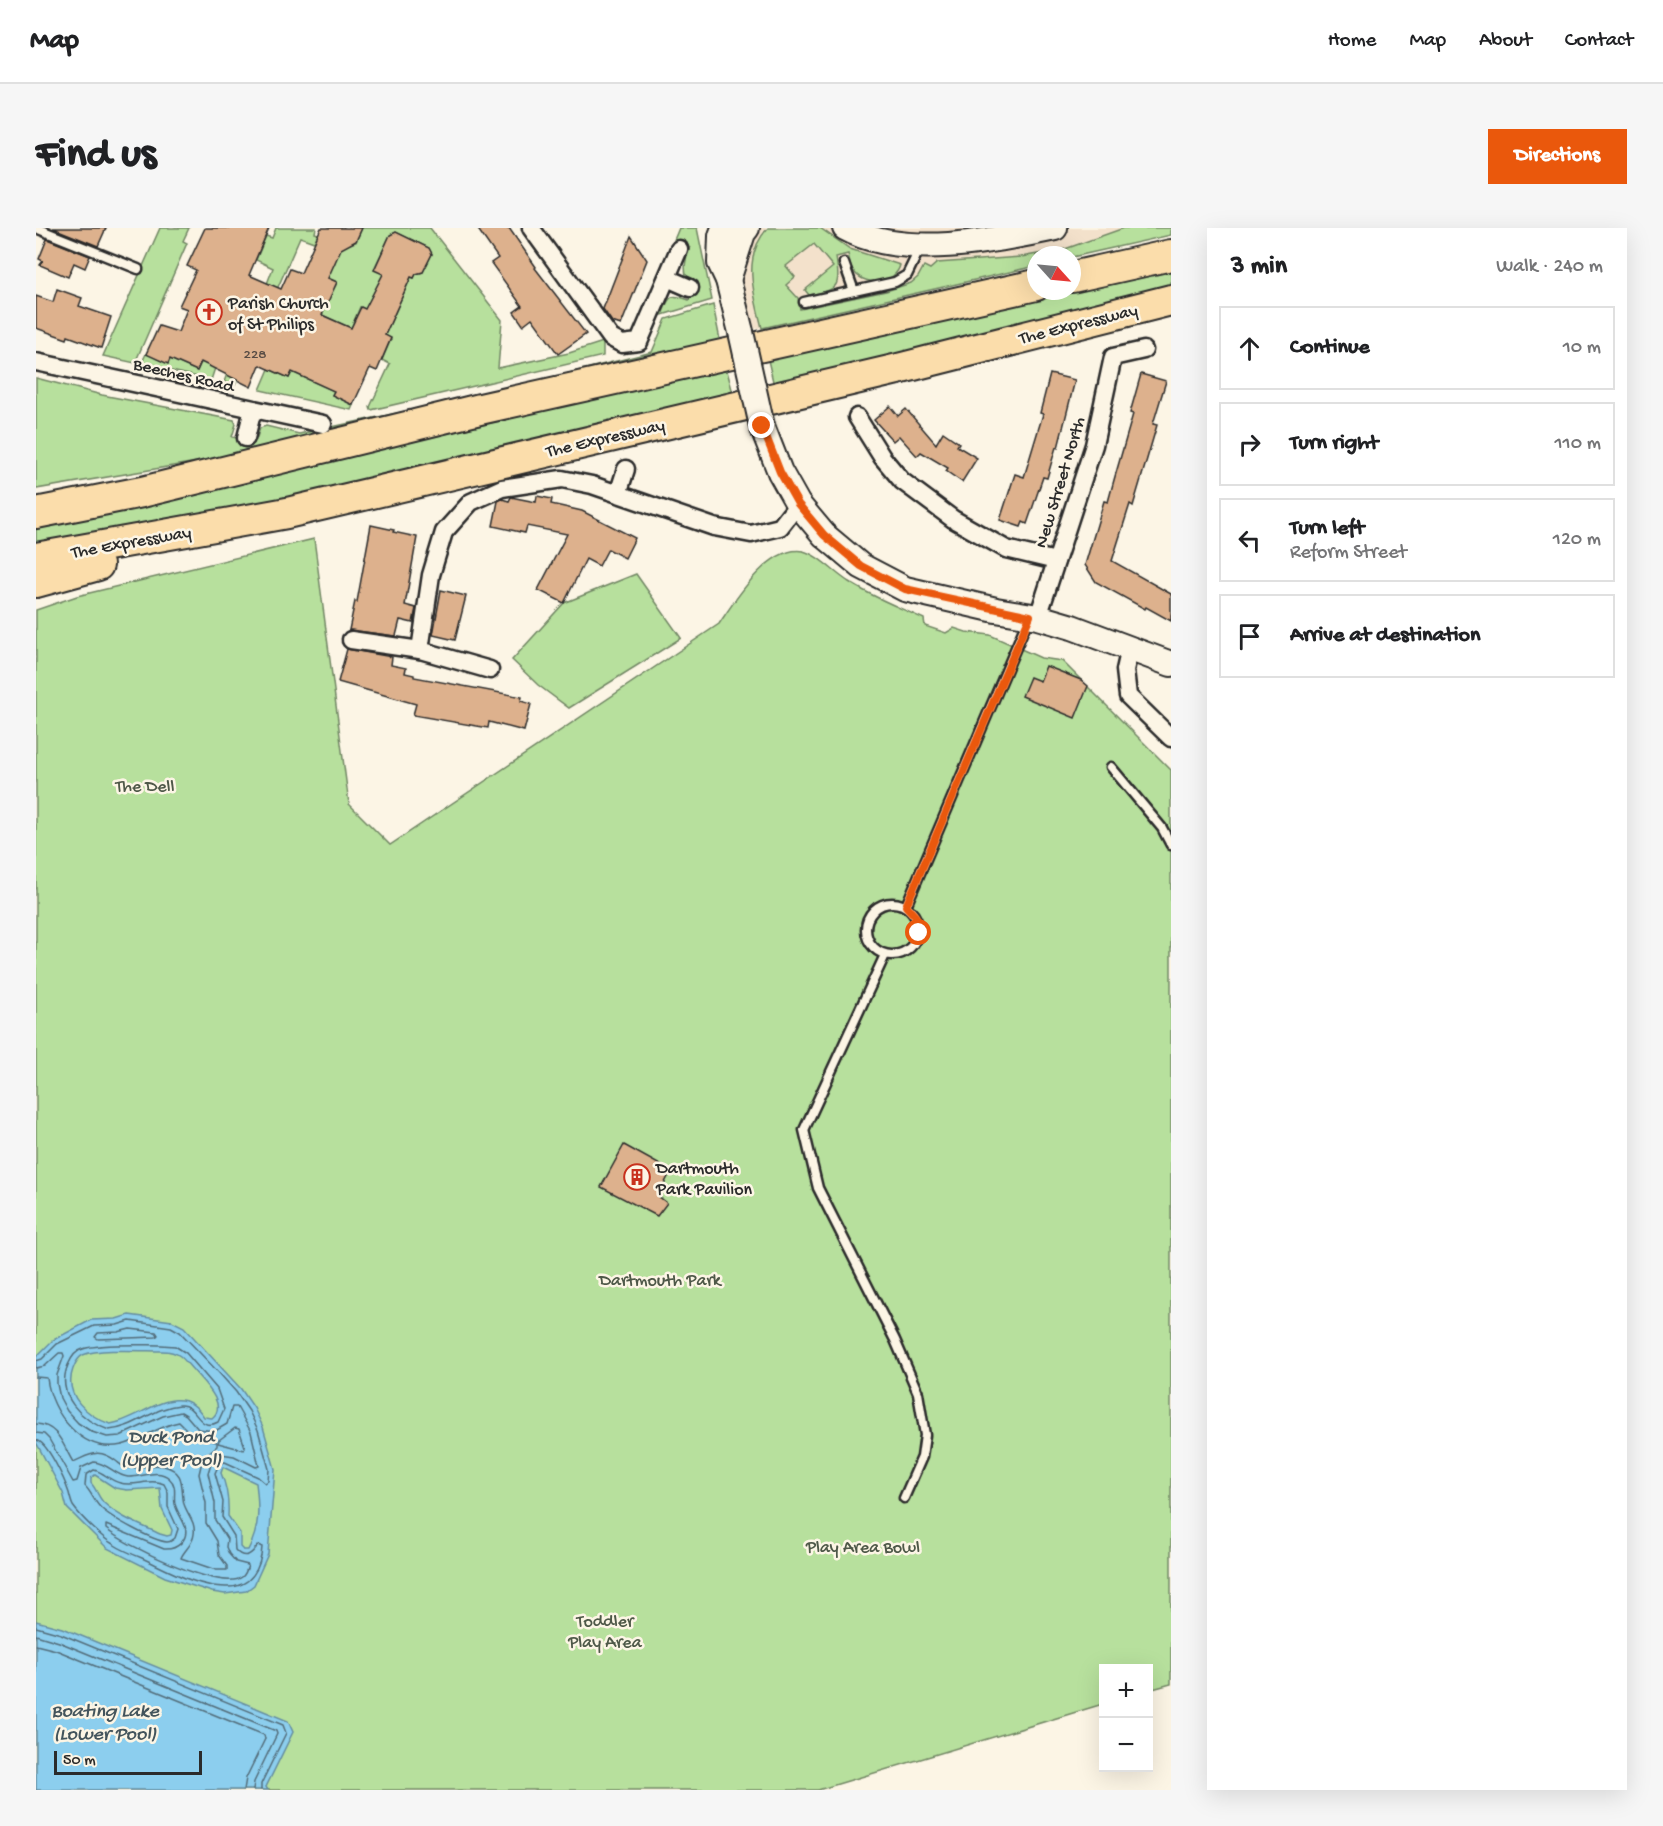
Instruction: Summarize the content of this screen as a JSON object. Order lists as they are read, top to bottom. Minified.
{"streets":{"highway":["The Expressway"],"street":["Beeches Road","New Street North"]},"water":["Duck Pond (Upper Pool)","Boating Lake (Lower Pool)"],"parks":["The Dell","Dartmouth Park","Play Area Bowl","Toddler Play Area"],"places":{"church":["Parish Church of St Philips"],"building":["Dartmouth Park Pavilion"]},"house_numbers":["228"],"scale_bar":"50 m","north":"bottom right","page":{"header":"Map","nav":["Home","Map","About","Contact"],"buttons":"Directions","title":"Find us","heading":["3 min","Walk · 240 m"],"list":[["Continue","10 m"],["Turn right","110 m"],["Turn left","Reform Street","120 m"],"Arrive at destination"],"map_buttons":["+","−"],"scale":"50 m"}}
